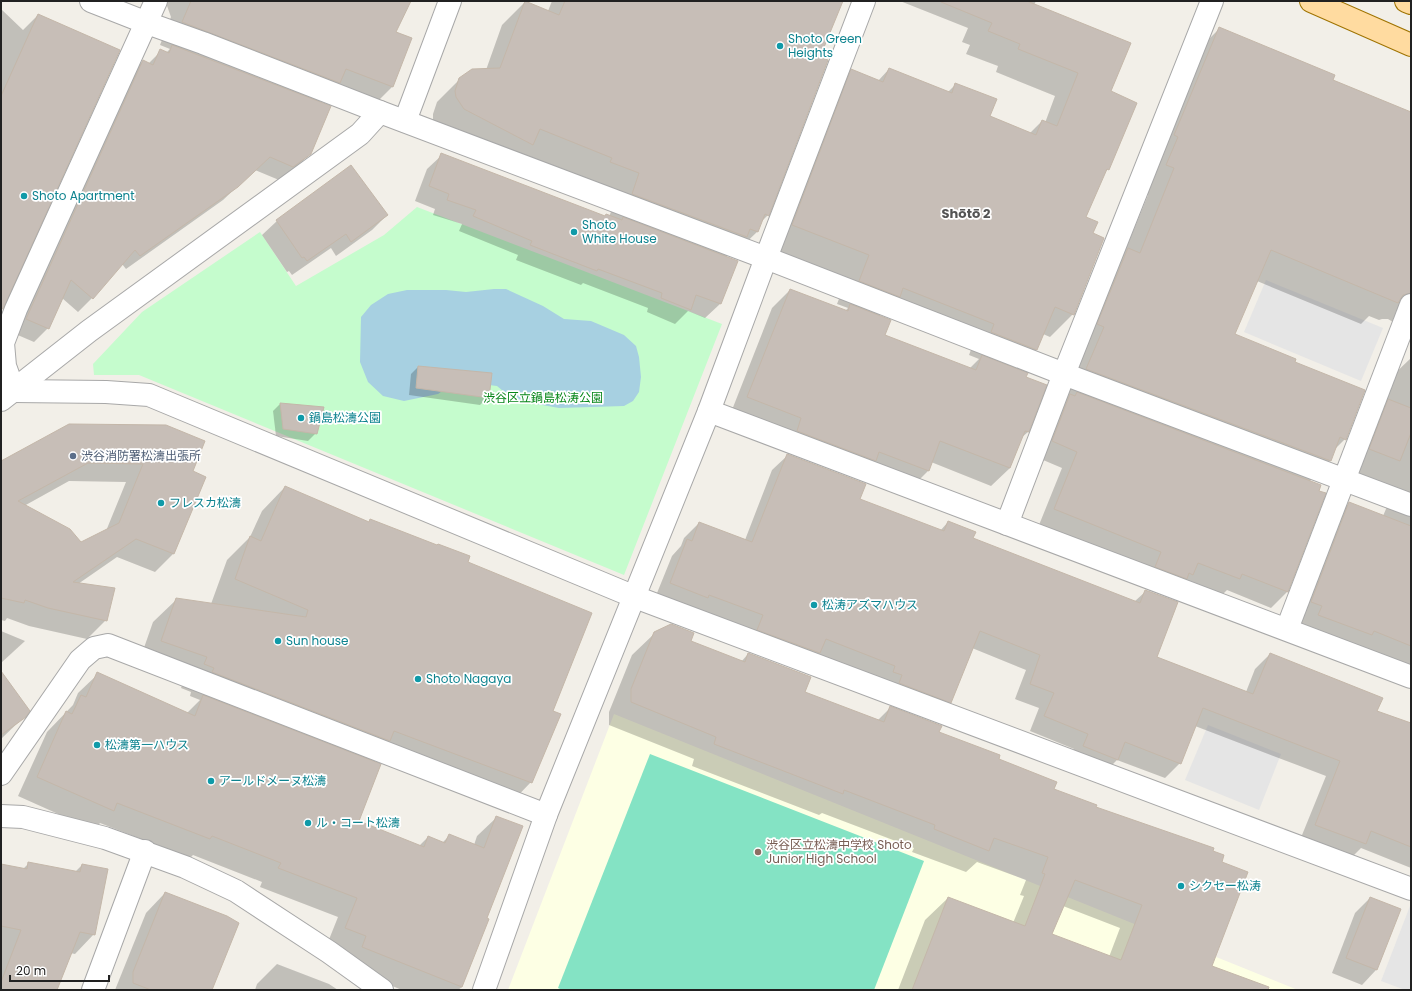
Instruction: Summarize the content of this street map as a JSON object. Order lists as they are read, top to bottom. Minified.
{"districts":["Shōtō 2"],"parks":["渋谷区立鍋島松涛公園"],"places":["Shoto Green Heights","Shoto Apartment","Shoto White House","鍋島松濤公園","渋谷消防署松濤出張所","フレスカ松濤","松涛アズマハウス","Sun house","Shoto Nagaya","松濤第一ハウス","アールドメーヌ松濤","ル・コート松濤","渋谷区立松濤中学校 Shoto Junior High School","シクセー松涛"],"scale_bar":"20 m"}
